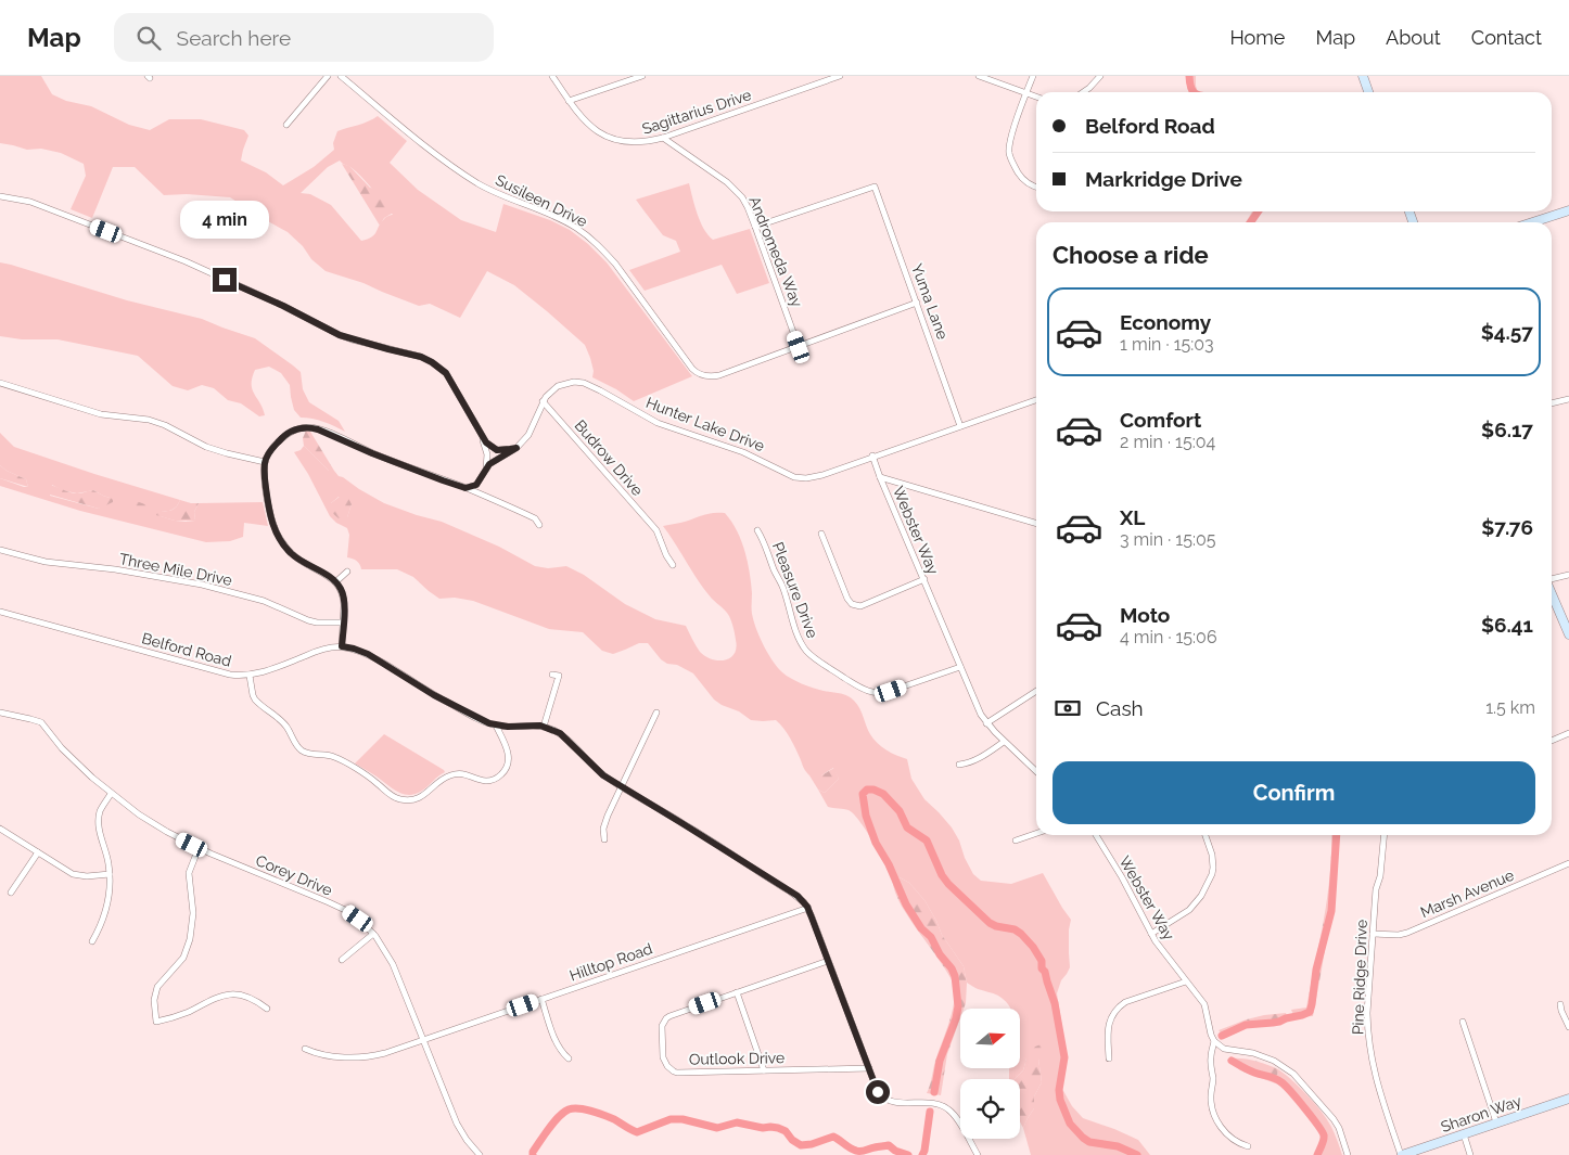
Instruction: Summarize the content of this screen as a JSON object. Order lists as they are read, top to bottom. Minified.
{"streets":{"street":["Sagittarius Drive","Susileen Drive","Andromeda Way","Yuma Lane","Hunter Lake Drive","Budrow Drive","Webster Way","Three Mile Drive","Pleasure Drive","Belford Road","Corey Drive","Marsh Avenue","Hilltop Road","Pine Ridge Drive","Outlook Drive","Sharon Way"]},"crossings":[["Sagittarius Drive","Andromeda Way"],["Susileen Drive","Andromeda Way"],["Andromeda Way","Yuma Lane"],["Yuma Lane","Hunter Lake Drive"],["Hunter Lake Drive","Budrow Drive"],["Hunter Lake Drive","Webster Way"],["Webster Way","Pleasure Drive"],["Corey Drive","Hilltop Road"],["Marsh Avenue","Pine Ridge Drive"],["Pine Ridge Drive","Sharon Way"]],"north":"right","page":{"header":"Map","search":"Search here","nav":["Home","Map","About","Contact"],"banner":["Belford Road","Markridge Drive"],"bubble":"4 min","heading":"Choose a ride","list":[{"name":"Economy","note":"1 min · 15:03","value":"$4.57"},{"name":"Comfort","note":"2 min · 15:04","value":"$6.17"},{"name":"XL","note":"3 min · 15:05","value":"$7.76"},{"name":"Moto","note":"4 min · 15:06","value":"$6.41"}],"pay":["Cash","1.5 km"],"buttons":"Confirm"}}
